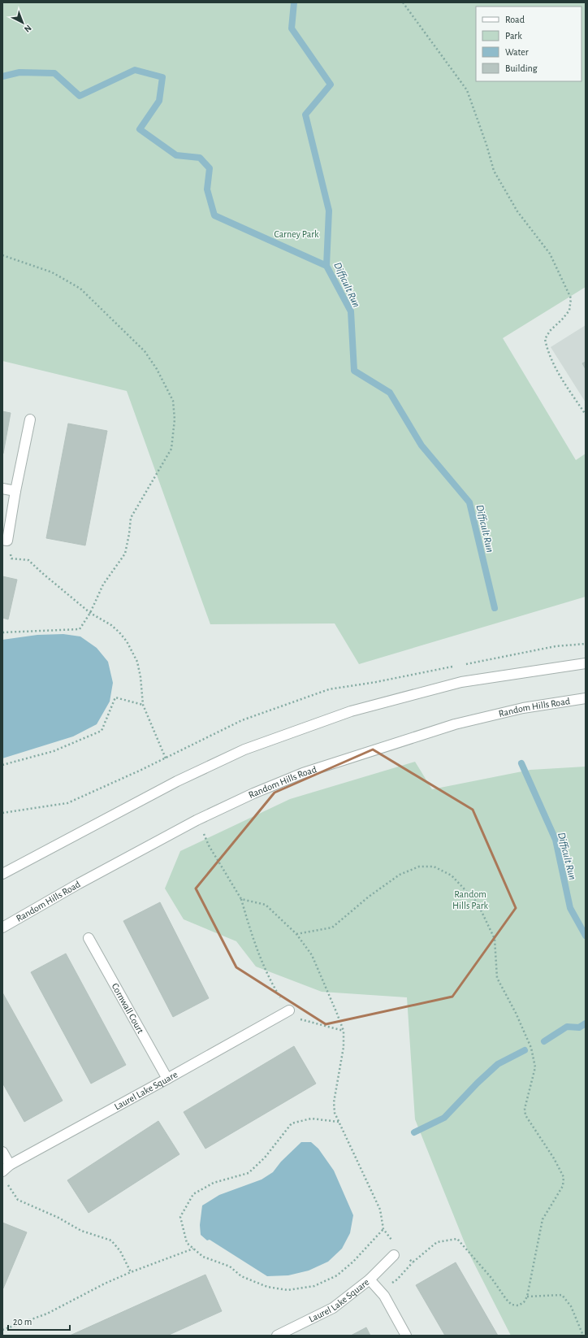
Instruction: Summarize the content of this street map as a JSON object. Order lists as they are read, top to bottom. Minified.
{"streets":{"street":["Random Hills Road","Cornwall Court","Laurel Lake Square"]},"crossings":[["Cornwall Court","Laurel Lake Square"]],"water":["Difficult Run"],"parks":["Carney Park","Random Hills Park"],"legend":["Road","Park","Water","Building"],"scale_bar":"20 m","north":"bottom right"}
